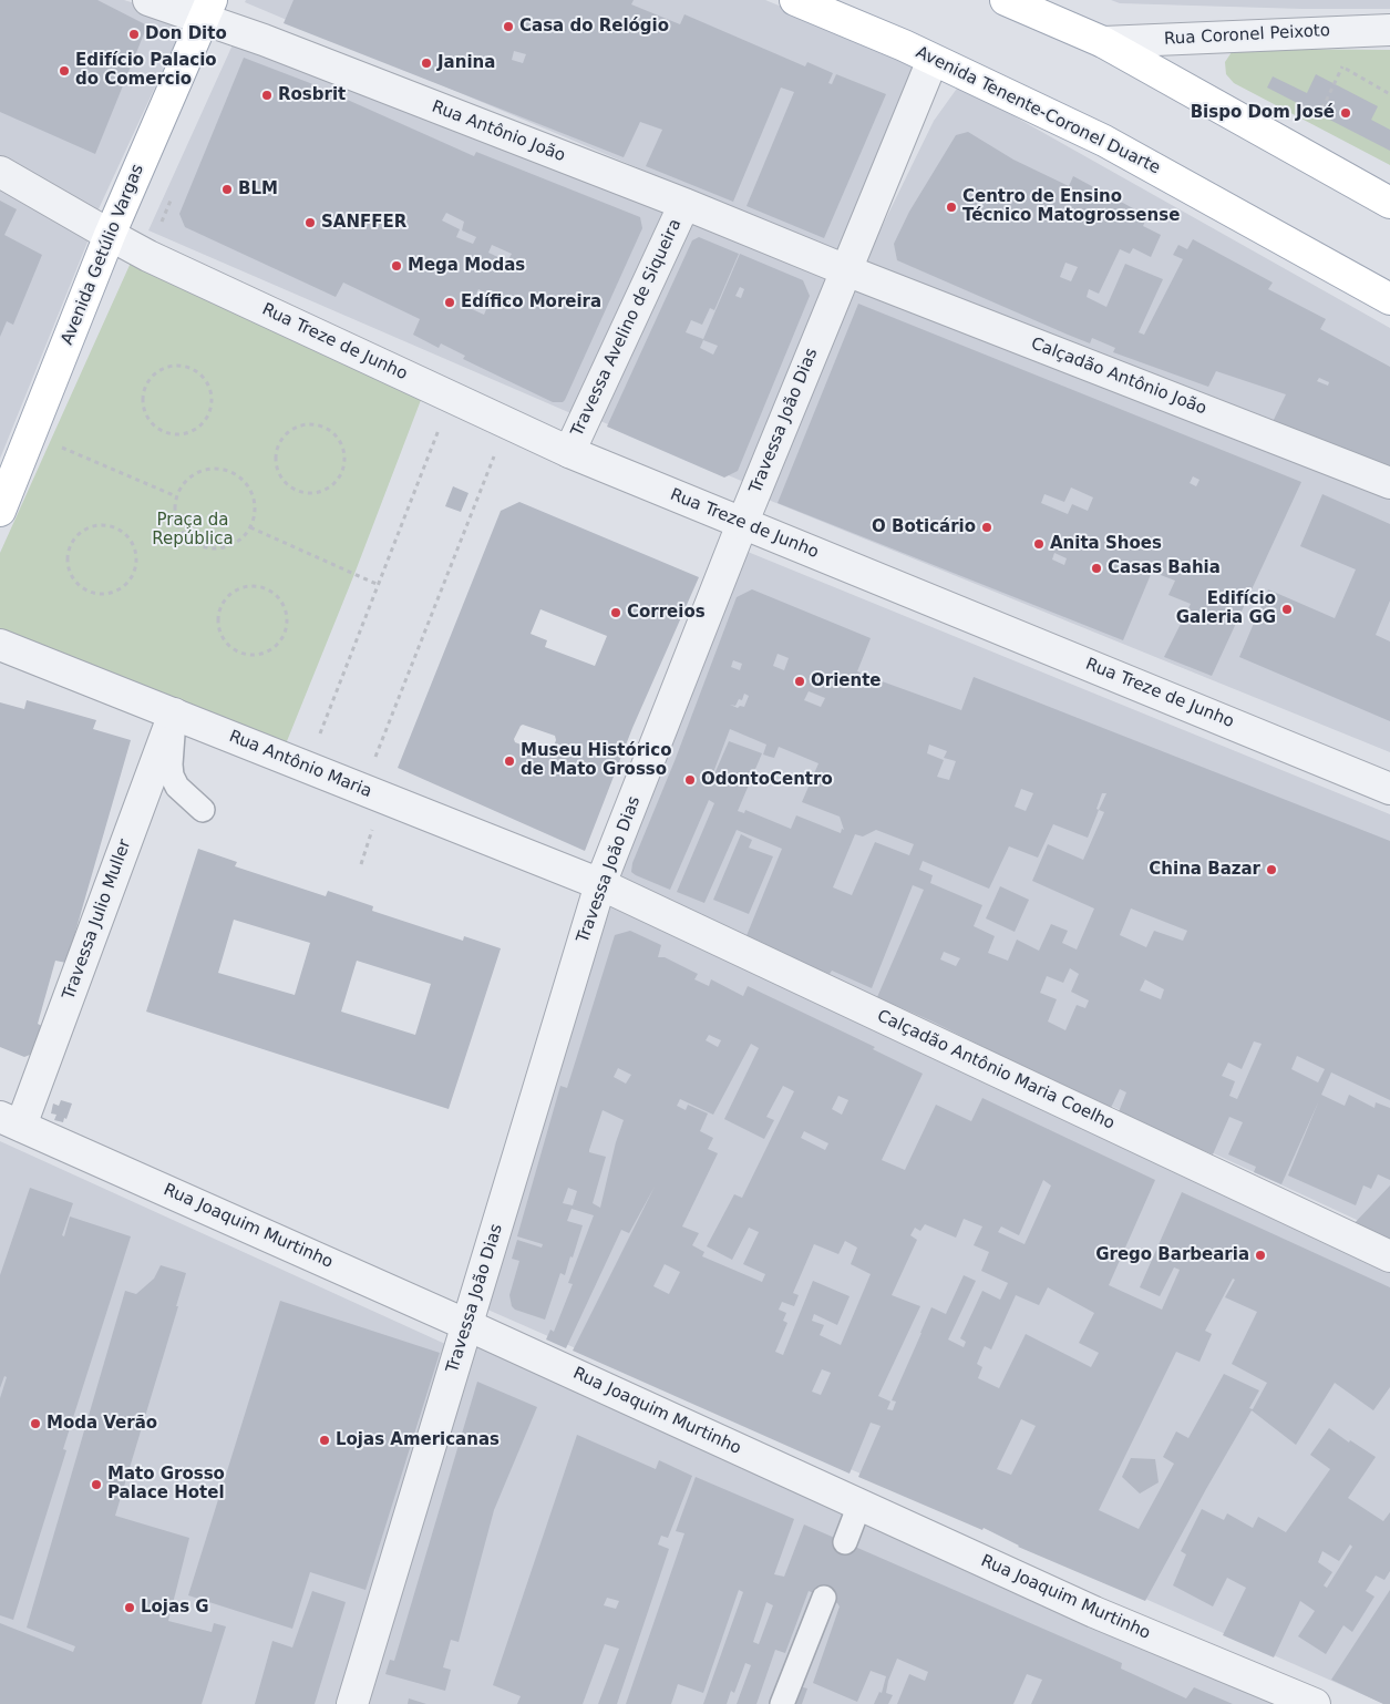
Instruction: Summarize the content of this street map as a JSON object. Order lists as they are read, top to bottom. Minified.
{"streets":{"main road":["Avenida Tenente-Coronel Duarte","Avenida Getúlio Vargas"],"street":["Rua Coronel Peixoto","Rua Antônio João","Travessa Avelino de Siqueira","Rua Treze de Junho","Calçadão Antônio João","Travessa João Dias","Rua Antônio Maria","Travessa Julio Muller","Calçadão Antônio Maria Coelho","Rua Joaquim Murtinho"]},"crossings":[["Avenida Tenente-Coronel Duarte","Travessa João Dias"],["Rua Antônio João","Avenida Getúlio Vargas"],["Rua Antônio João","Travessa Avelino de Siqueira"],["Rua Antônio João","Calçadão Antônio João"],["Rua Antônio João","Travessa João Dias"],["Avenida Getúlio Vargas","Rua Treze de Junho"],["Travessa Avelino de Siqueira","Rua Treze de Junho"],["Rua Treze de Junho","Travessa João Dias"],["Calçadão Antônio João","Travessa João Dias"],["Travessa João Dias","Rua Antônio Maria"],["Travessa João Dias","Calçadão Antônio Maria Coelho"],["Travessa João Dias","Rua Joaquim Murtinho"],["Rua Antônio Maria","Travessa Julio Muller"],["Rua Antônio Maria","Calçadão Antônio Maria Coelho"],["Travessa Julio Muller","Rua Joaquim Murtinho"]],"parks":["Praça da República"],"places":["Casa do Relógio","Don Dito","Janina","Edifício Palacio do Comercio","Rosbrit","Bispo Dom José","BLM","Centro de Ensino Técnico Matogrossense","SANFFER","Mega Modas","Edífico Moreira","O Boticário","Anita Shoes","Casas Bahia","Edifício Galeria GG","Correios","Oriente","Museu Histórico de Mato Grosso","OdontoCentro","China Bazar","Grego Barbearia","Moda Verão","Lojas Americanas","Mato Grosso Palace Hotel","Lojas G"]}
